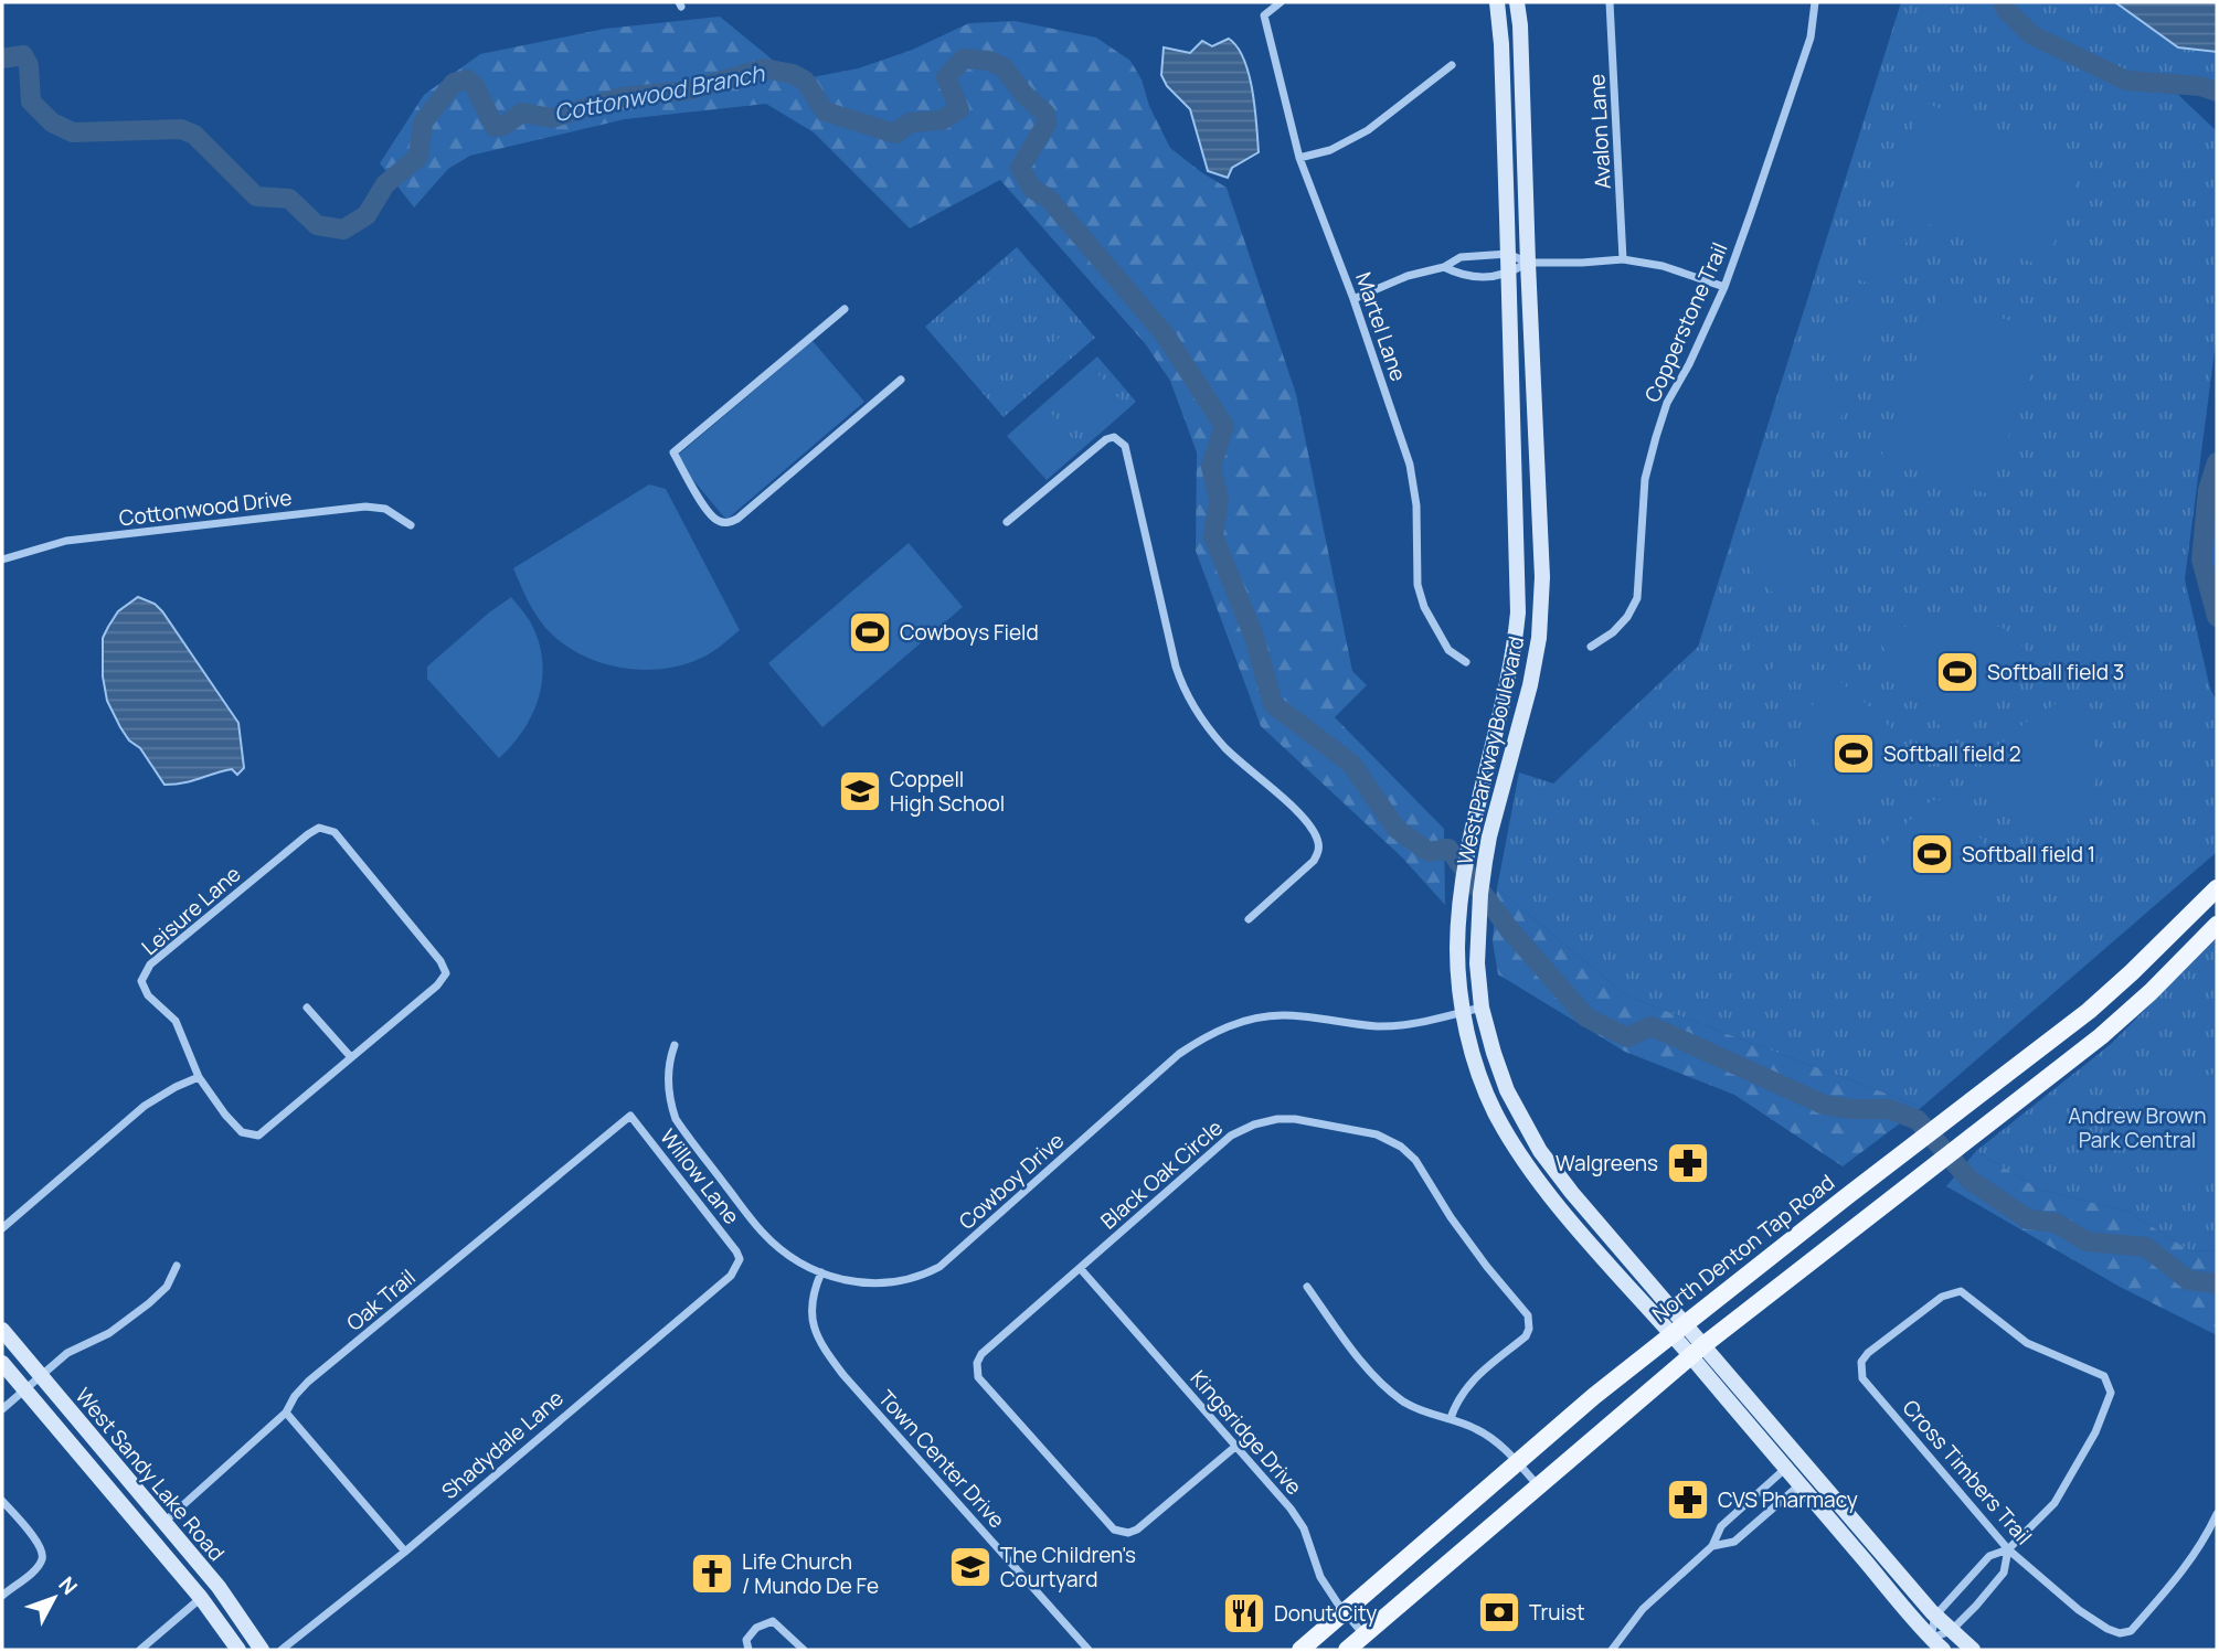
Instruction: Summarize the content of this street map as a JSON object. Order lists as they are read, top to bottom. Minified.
{"streets":{"main road":["North Denton Tap Road"],"street":["Avalon Lane","Copperstone Trail","Martel Lane","Cottonwood Drive","West Parkway Boulevard","Leisure Lane","Black Oak Circle","Willow Lane","Cowboy Drive","Oak Trail","Kingsridge Drive","Shadydale Lane","Town Center Drive","Cross Timbers Trail","West Sandy Lake Road"]},"crossings":[["West Parkway Boulevard","Cowboy Drive"],["West Parkway Boulevard","North Denton Tap Road"],["Black Oak Circle","Kingsridge Drive"],["Willow Lane","Oak Trail"],["Willow Lane","Shadydale Lane"],["Cowboy Drive","Town Center Drive"],["North Denton Tap Road","Kingsridge Drive"],["Oak Trail","West Sandy Lake Road"]],"water":["Cottonwood Branch"],"parks":["Andrew Brown Park Central"],"places":{"sports":["Cowboys Field","Softball field 3","Softball field 2","Softball field 1"],"school or university":["Coppell High School","The Children's Courtyard"],"pharmacy":["Walgreens","CVS Pharmacy"],"church":["Life Church / Mundo De Fe"],"bank":["Truist"],"restaurant":["Donut City"]},"north":"top right"}
